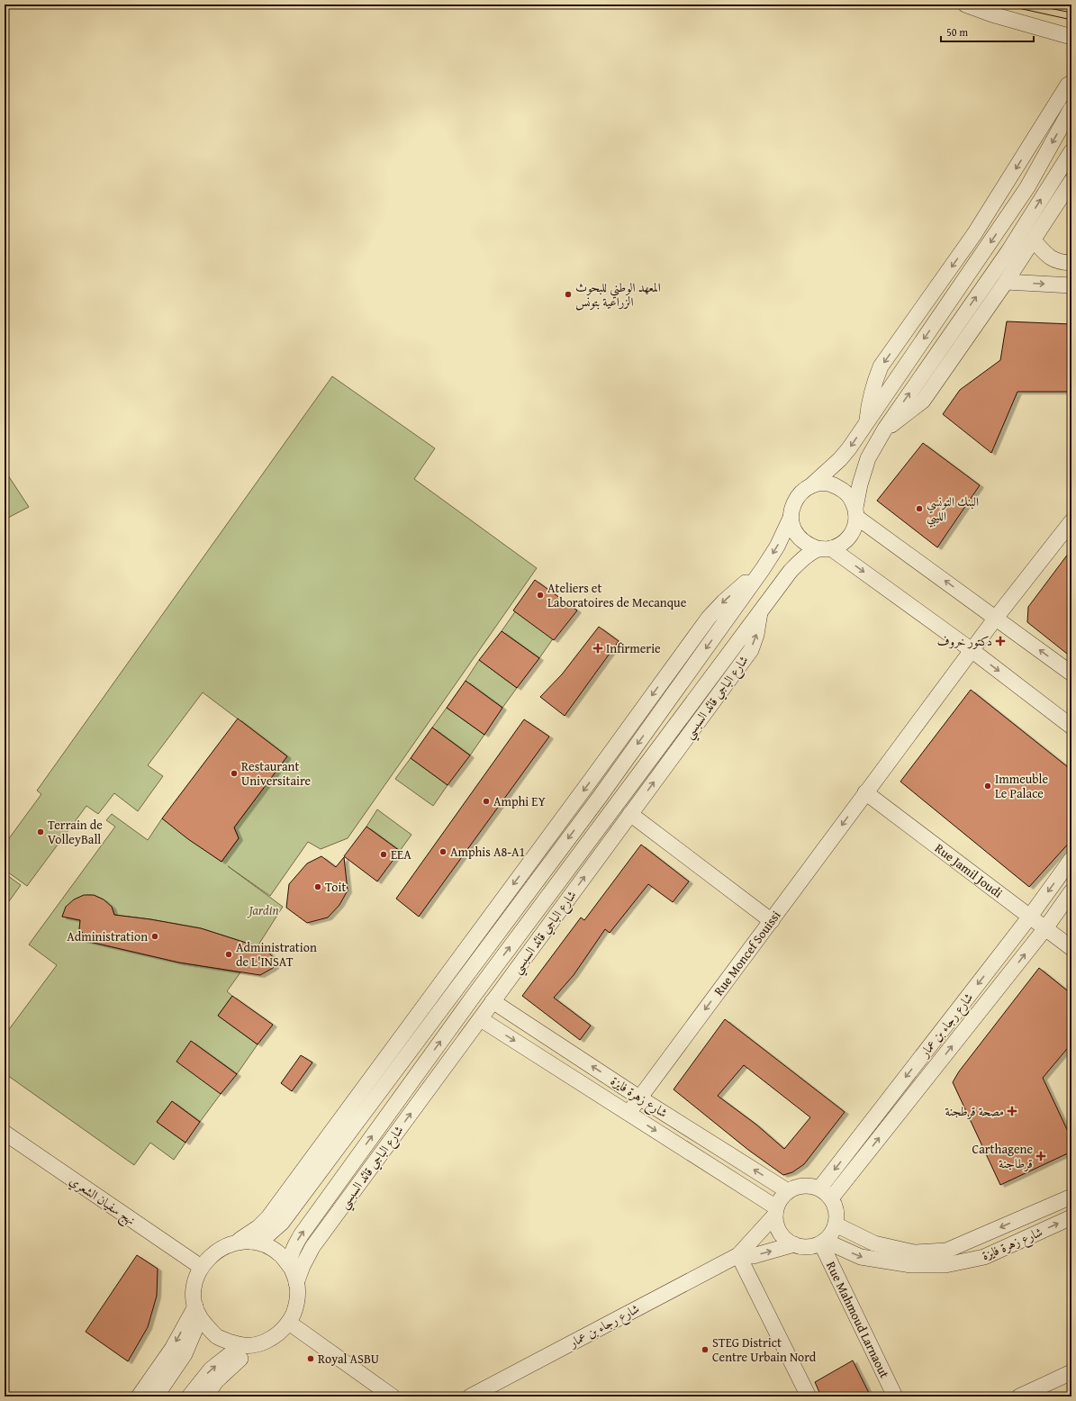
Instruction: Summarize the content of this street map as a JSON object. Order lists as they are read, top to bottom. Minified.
{"streets":{"street":["شارع الباجي قائد السبسي","Rue Jamil Joudi","Rue Moncef Souissi","شارع رجاء بن عمار","شارع زهرة فايزة","نهج سفيان الشعري","Rue Mahmoud Larnaout"]},"crossings":[["شارع الباجي قائد السبسي","شارع زهرة فايزة"],["شارع الباجي قائد السبسي","نهج سفيان الشعري"],["Rue Jamil Joudi","Rue Moncef Souissi"],["Rue Jamil Joudi","شارع رجاء بن عمار"],["Rue Moncef Souissi","شارع زهرة فايزة"],["شارع رجاء بن عمار","شارع زهرة فايزة"],["شارع رجاء بن عمار","Rue Mahmoud Larnaout"],["شارع زهرة فايزة","Rue Mahmoud Larnaout"]],"one_way":["Rue Moncef Souissi"],"parks":["Jardin"],"places":{"other":["المعهد الوطني للبحوث الزراعية بتونس","البنك التونسي الليبي","Ateliers et Laboratoires de Mecanque","Restaurant Universitaire","Immeuble Le Palace","Amphi EY","Terrain de VolleyBall","Amphis A8-A1","EEA","Toit","Administration","Administration de L'INSAT","STEG District Centre Urbain Nord","Royal ASBU"],"health":["دكتور خروف","Infirmerie","مصحة قرطجنة","Carthagene قرطاجنة"]},"scale_bar":"50 m"}
